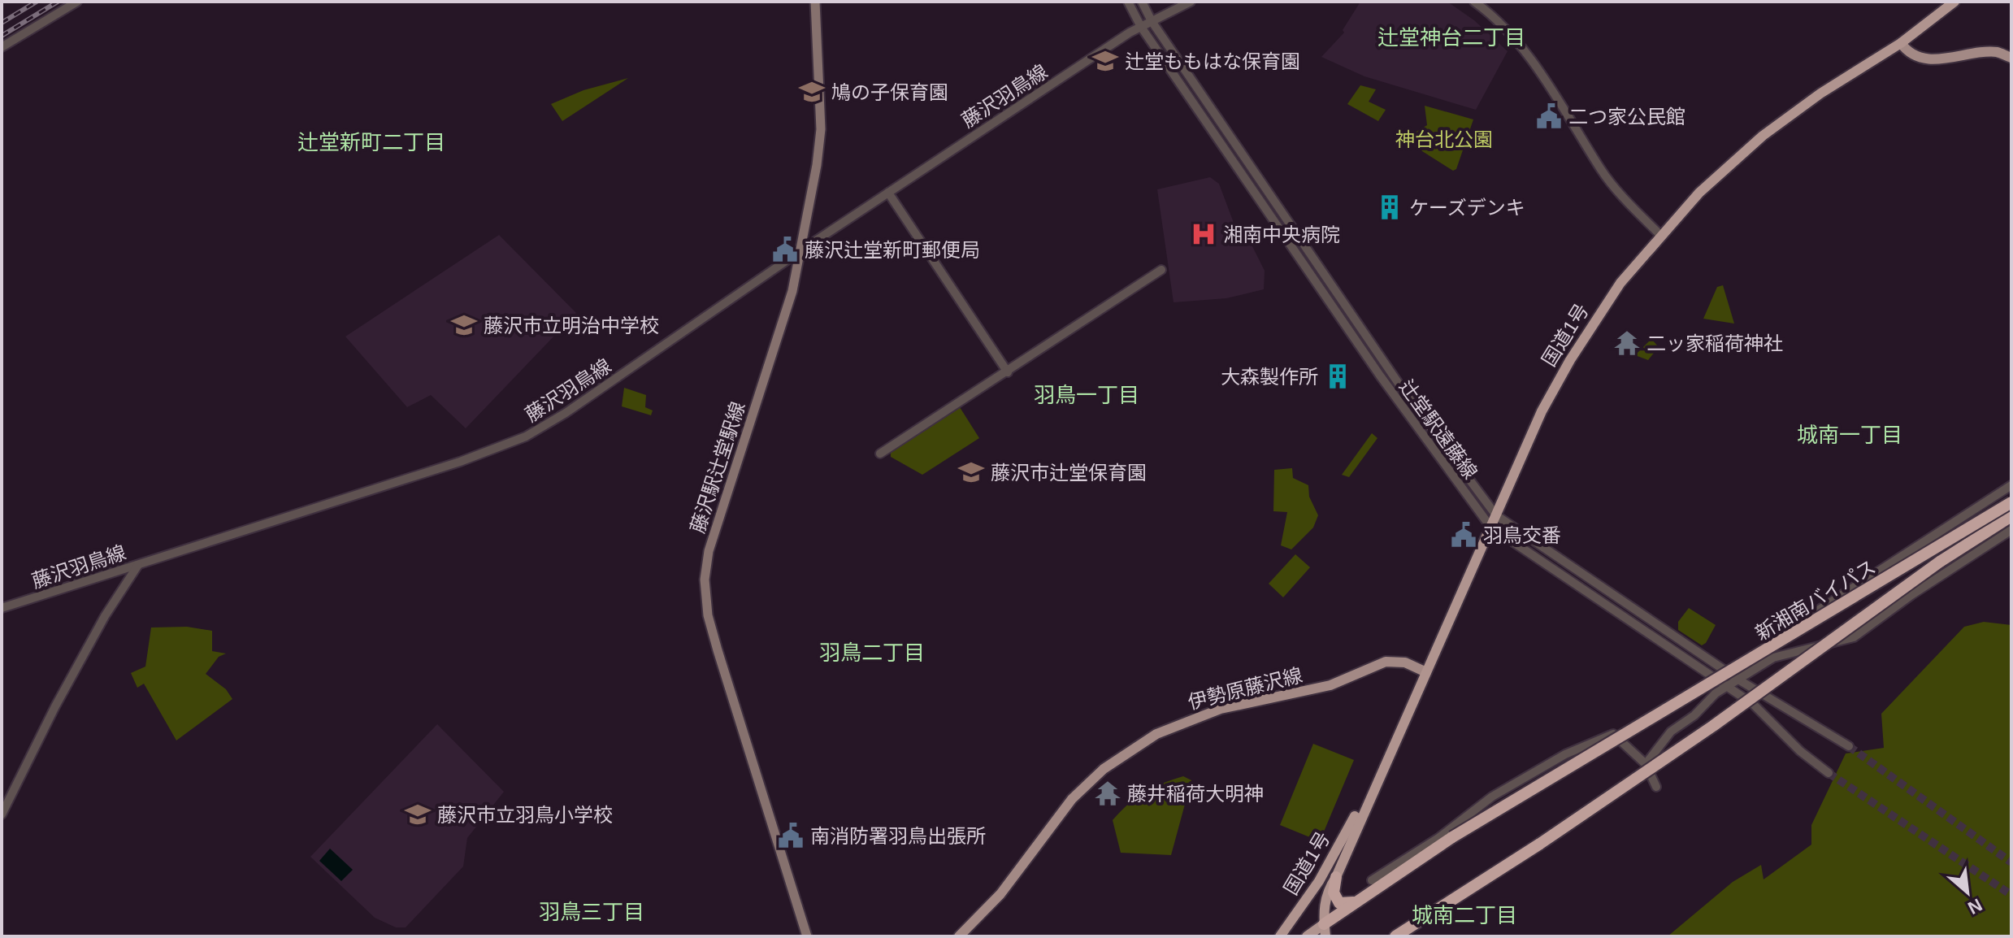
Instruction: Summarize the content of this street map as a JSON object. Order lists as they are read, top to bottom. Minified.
{"streets":{"highway":["国道1号","新湘南バイパス"],"main road":["藤沢駅辻堂駅線","伊勢原藤沢線"],"street":["藤沢羽鳥線","辻堂駅遠藤線"]},"crossings":[["藤沢羽鳥線","辻堂駅遠藤線"],["藤沢羽鳥線","藤沢駅辻堂駅線"],["国道1号","辻堂駅遠藤線"],["国道1号","新湘南バイパス"],["国道1号","伊勢原藤沢線"]],"districts":["辻堂神台二丁目","辻堂新町二丁目","羽鳥一丁目","城南一丁目","羽鳥二丁目","羽鳥三丁目","城南二丁目"],"parks":["神台北公園"],"places":{"school or university":["辻堂ももはな保育園","鳩の子保育園","藤沢市立明治中学校","藤沢市辻堂保育園","藤沢市立羽鳥小学校"],"public building":["二つ家公民館","藤沢辻堂新町郵便局","羽鳥交番","南消防署羽鳥出張所"],"building":["ケーズデンキ","大森製作所"],"hospital":["湘南中央病院"],"temple":["二ッ家稲荷神社","藤井稲荷大明神"]},"north":"bottom right"}
